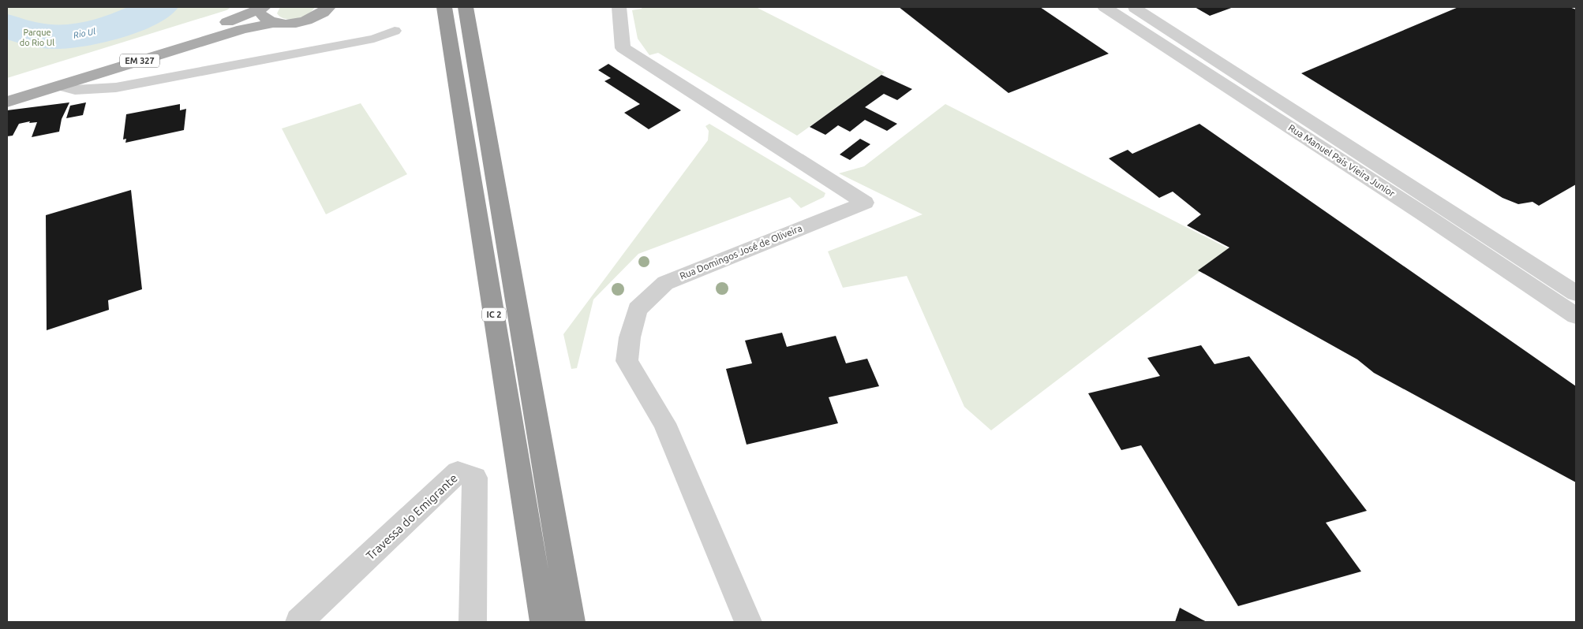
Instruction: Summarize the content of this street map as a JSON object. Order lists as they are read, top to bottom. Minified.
{"streets":{"highway":["IC 2"],"main road":["EM 327"],"street":["Rua Manuel Pais Vieira Junior","Rua Domingos José de Oliveira","Travessa do Emigrante"]},"water":["Rio Ul"],"parks":["Parque do Rio Ul"]}
